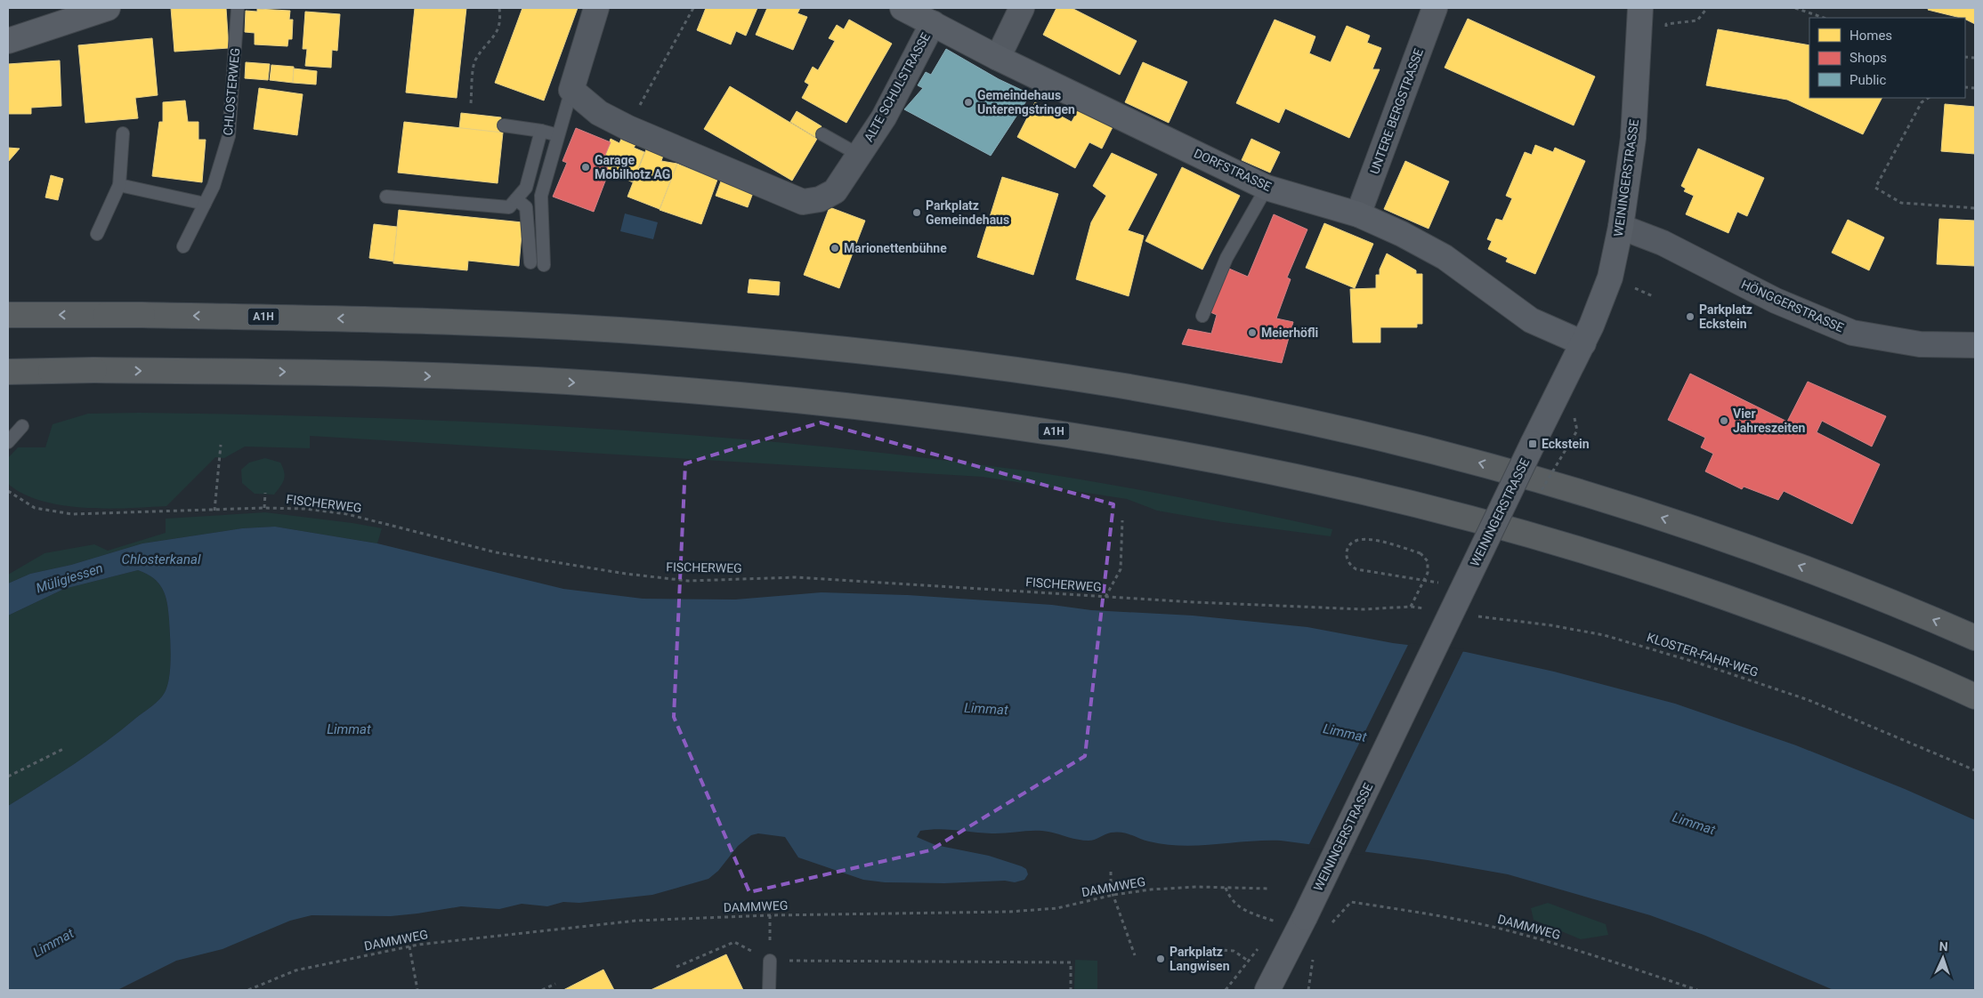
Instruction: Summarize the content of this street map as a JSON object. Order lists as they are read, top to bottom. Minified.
{"streets":{"highway":["A1H"],"main road":["DORFSTRASSE","WEININGERSTRASSE"],"street":["ALTE SCHULSTRASSE","UNTERE BERGSTRASSE","HÖNGGERSTRASSE"],"lane":["CHLOSTERWEG"],"path":["FISCHERWEG","KLOSTER-FAHR-WEG","DAMMWEG"]},"crossings":[["ALTE SCHULSTRASSE","DORFSTRASSE"],["UNTERE BERGSTRASSE","DORFSTRASSE"],["DORFSTRASSE","WEININGERSTRASSE"],["WEININGERSTRASSE","HÖNGGERSTRASSE"]],"water":["Chlosterkanal","Müligiessen","Limmat"],"places":{"other":["Gemeindehaus Unterengstringen","Garage Mobilhotz AG","Parkplatz Gemeindehaus","Marionettenbühne","Parkplatz Eckstein","Meierhöfli","Vier Jahreszeiten","Parkplatz Langwisen"],"transit":["Eckstein"]},"legend":["Homes","Shops","Public"],"north":"top"}
